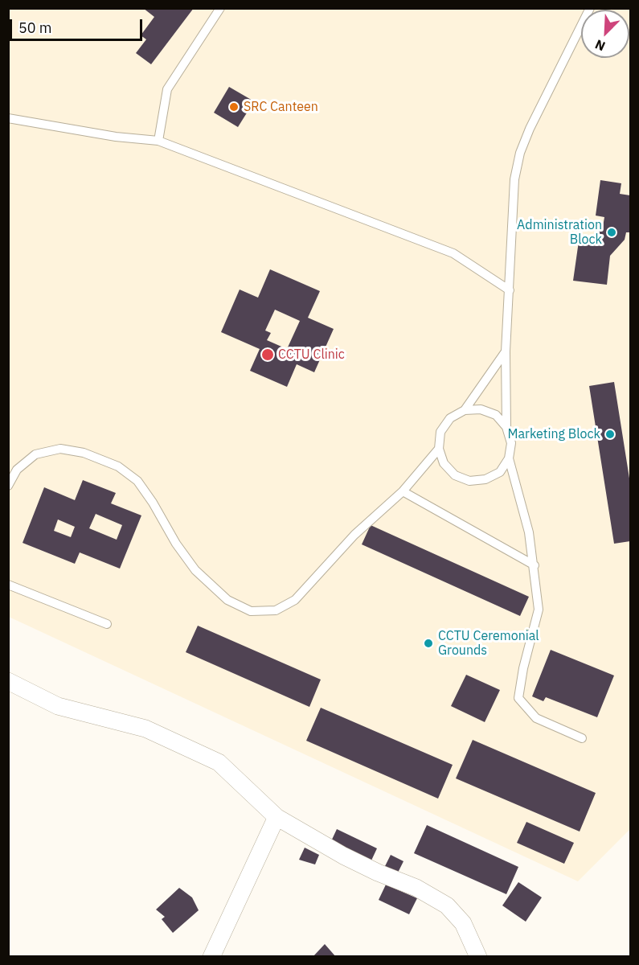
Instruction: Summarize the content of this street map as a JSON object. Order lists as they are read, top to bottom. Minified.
{"places":["SRC Canteen","Administration Block","CCTU Clinic","Marketing Block","CCTU Ceremonial Grounds"],"scale_bar":"50 m","north":"bottom left"}
